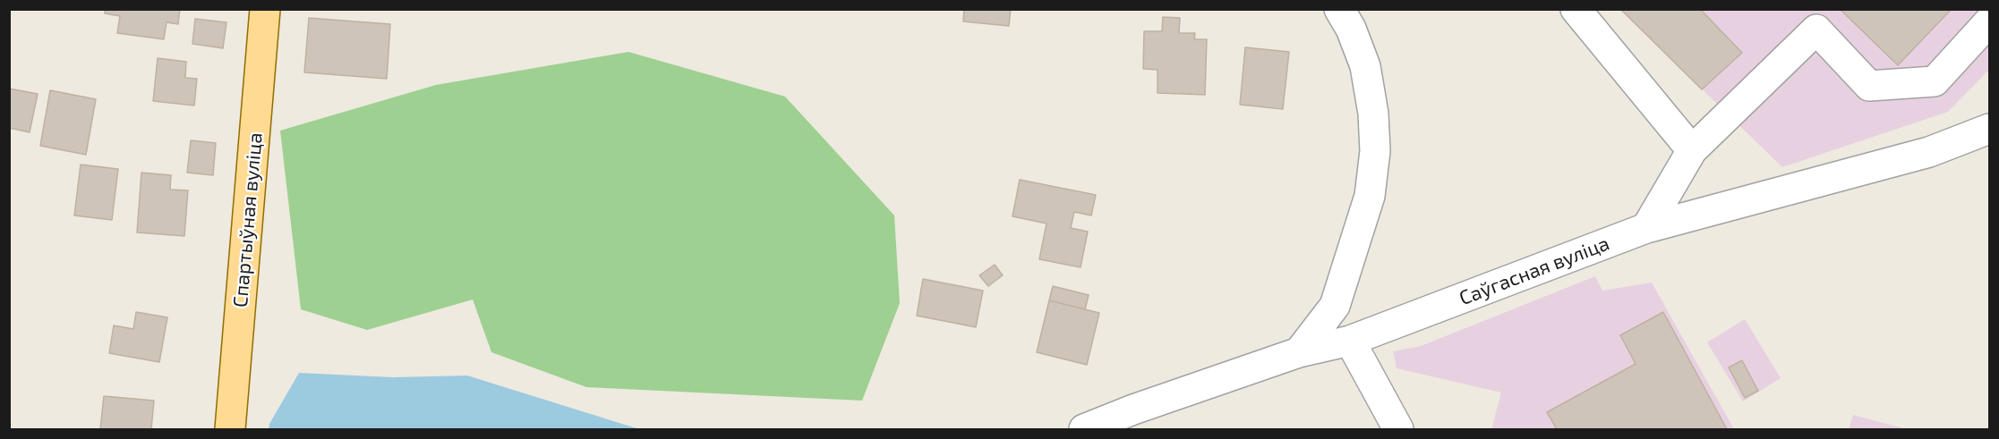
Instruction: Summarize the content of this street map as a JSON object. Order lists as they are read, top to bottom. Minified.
{"streets":{"main road":["Спартыўная вуліца"],"street":["Саўгасная вуліца"]}}
